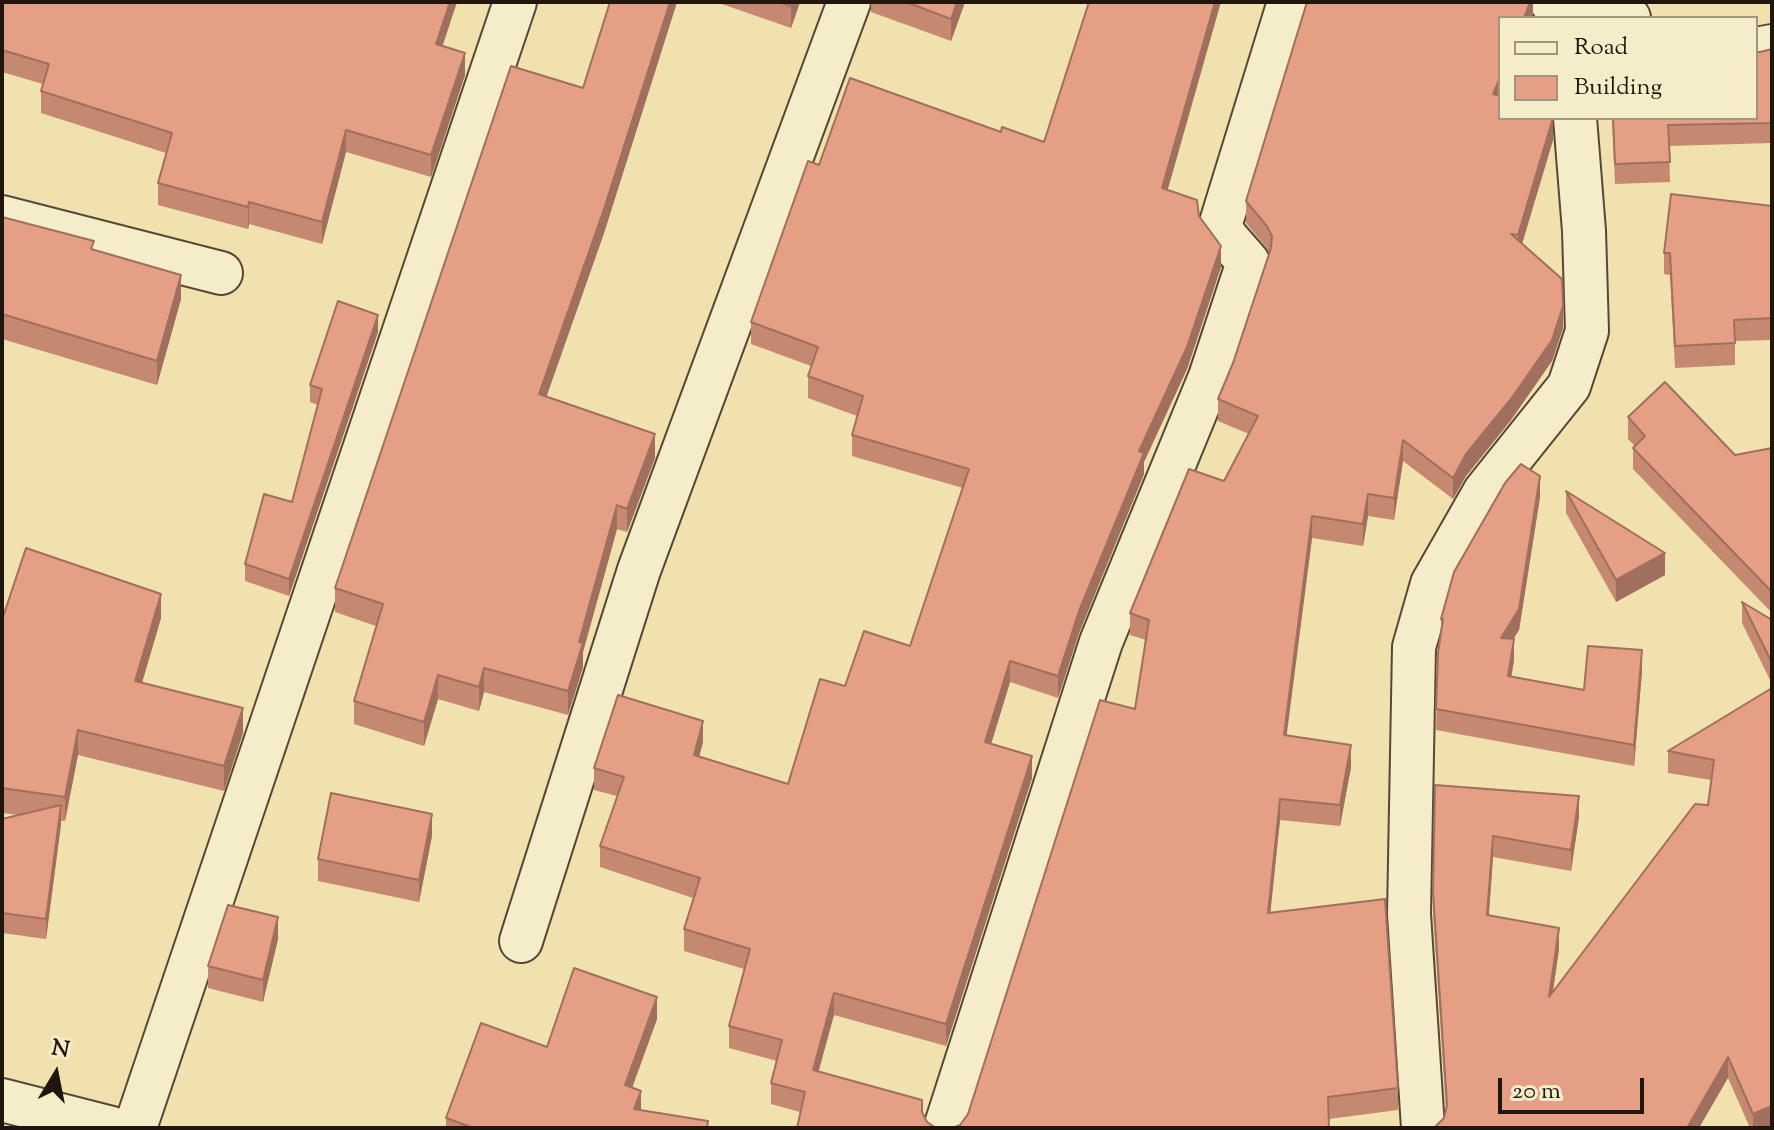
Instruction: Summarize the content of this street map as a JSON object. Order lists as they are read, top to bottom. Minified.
{"legend":["Road","Building"],"scale_bar":"20 m","north":"top"}
